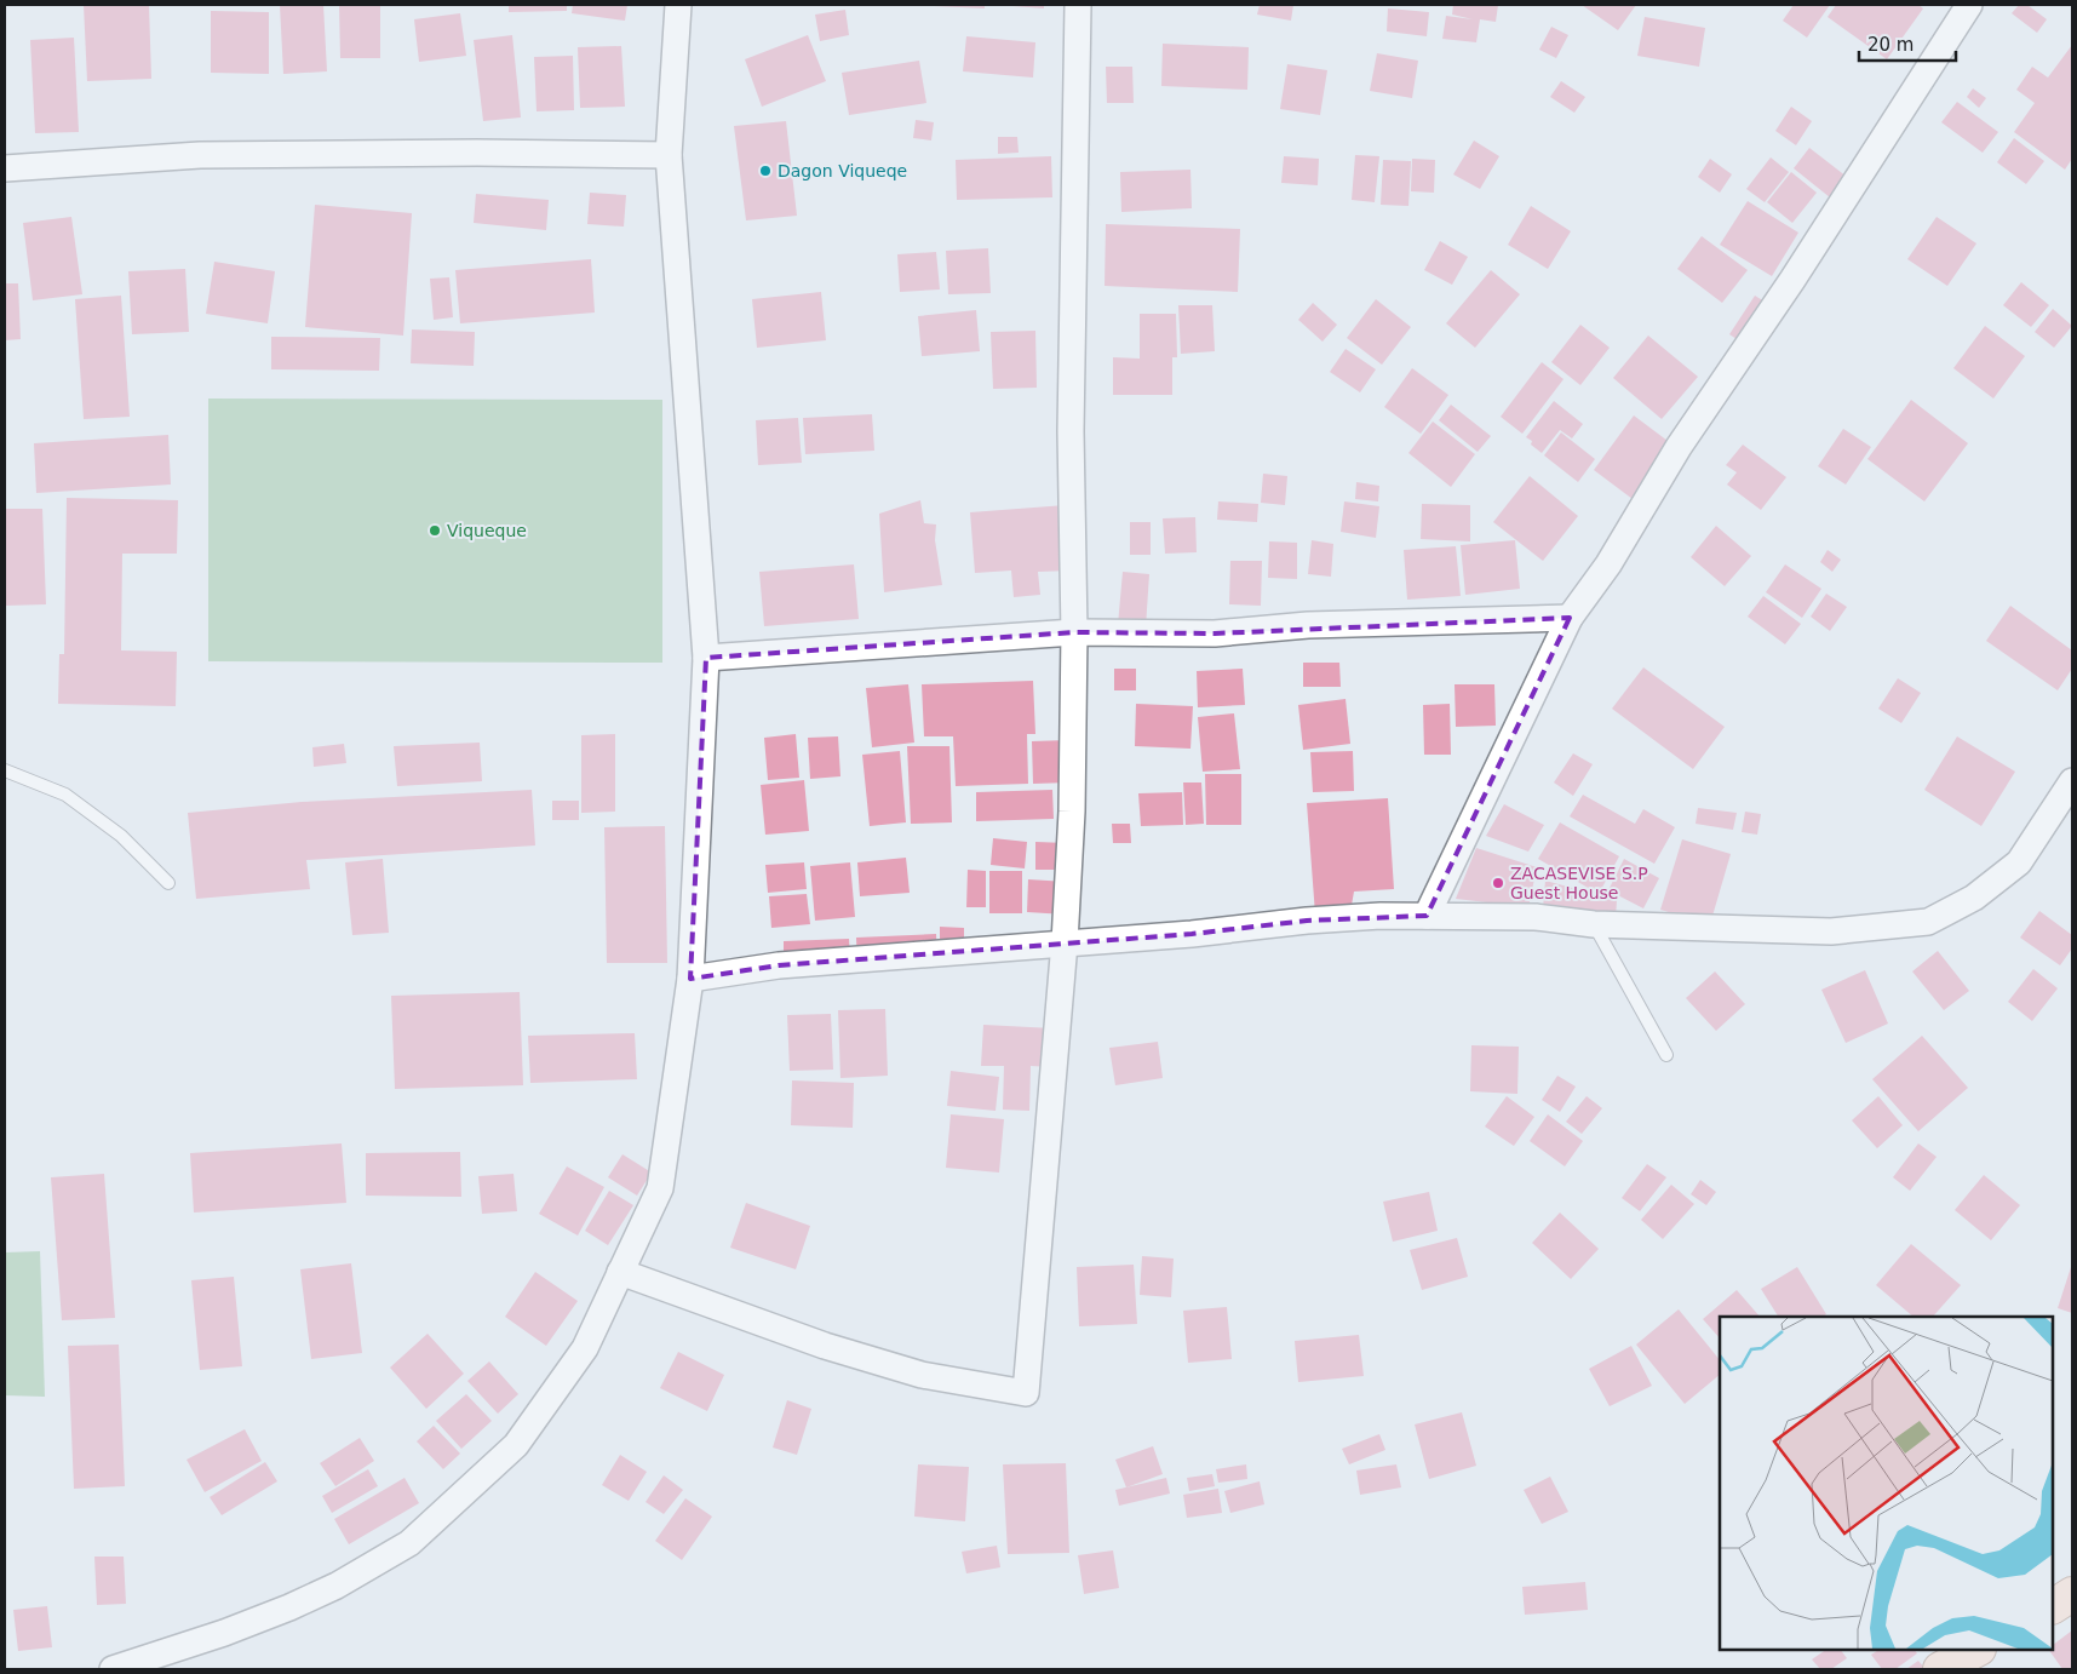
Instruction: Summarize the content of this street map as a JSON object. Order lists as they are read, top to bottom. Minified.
{"places":["Dagon Viqueqe","Viqueque","ZACASEVISE S.P Guest House"],"scale_bar":"20 m"}
